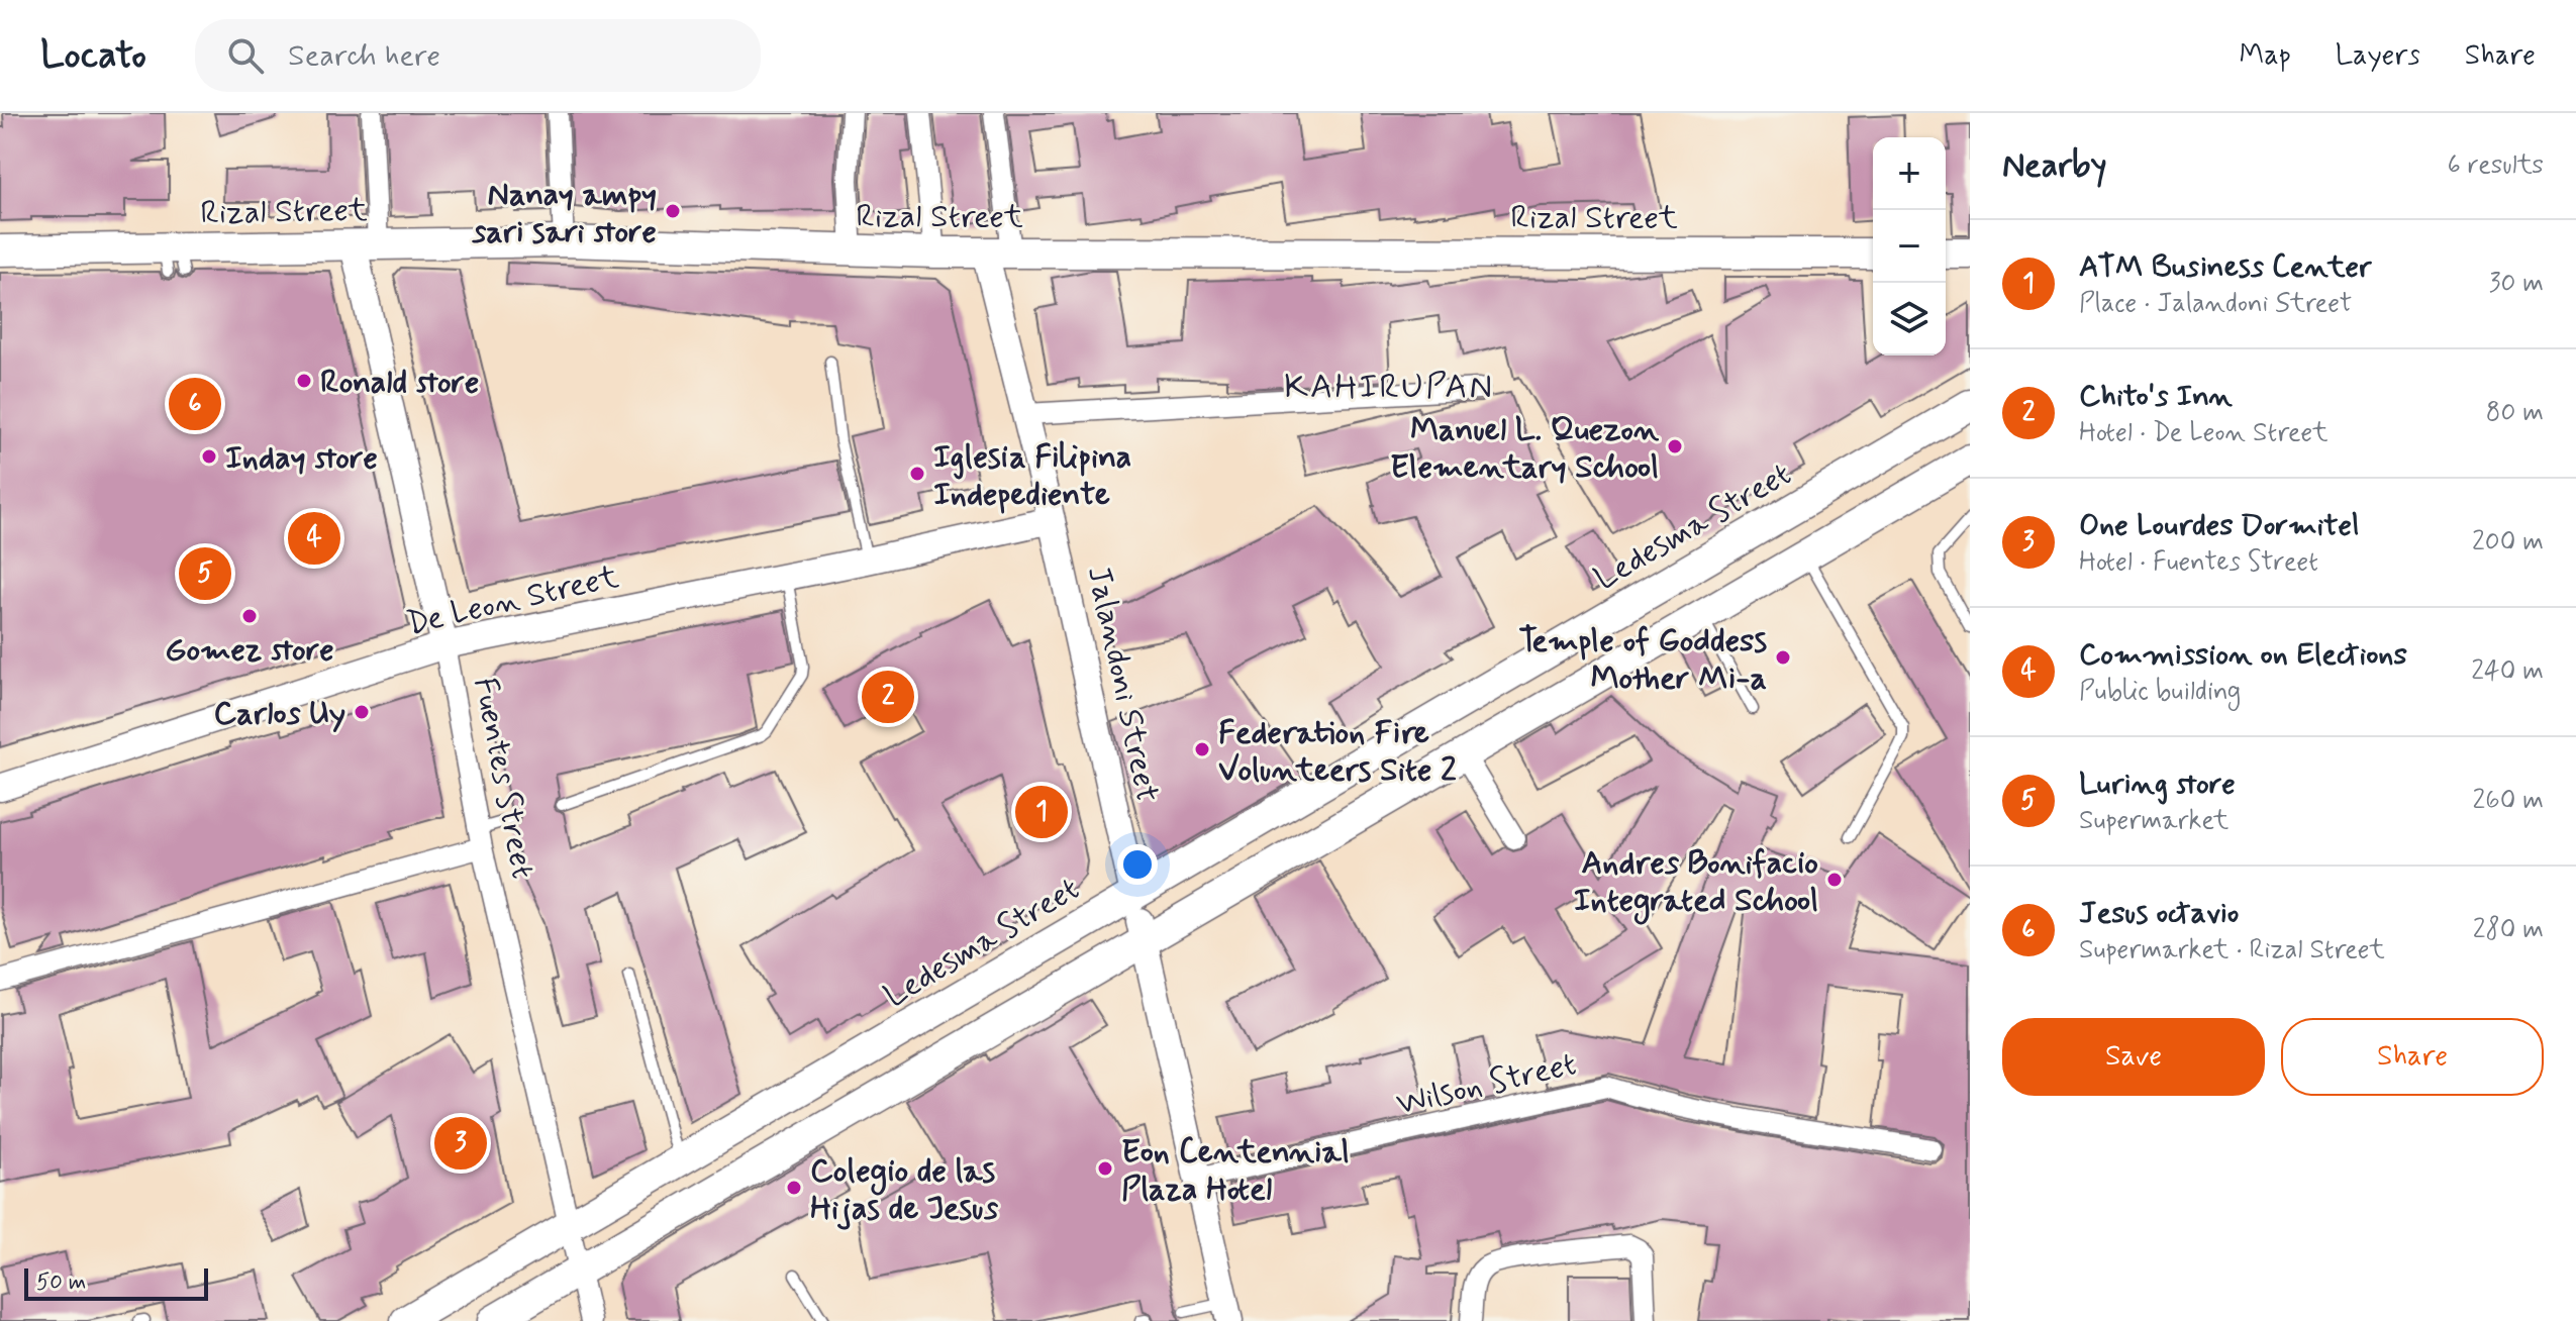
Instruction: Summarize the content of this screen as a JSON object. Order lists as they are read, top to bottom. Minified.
{"streets":{"main road":["Rizal Street","Ledesma Street"],"street":["De Leon Street","Jalandoni Street","Fuentes Street","Wilson Street"]},"crossings":[["Rizal Street","Jalandoni Street"],["Rizal Street","Fuentes Street"],["Ledesma Street","Jalandoni Street"],["Ledesma Street","Fuentes Street"],["De Leon Street","Jalandoni Street"],["De Leon Street","Fuentes Street"],["Jalandoni Street","Wilson Street"]],"districts":["KAHIRUPAN"],"places":["Nanay ampy sari sari store","Ronald store","Manuel L. Quezon Elementary School","Inday store","Iglesia Filipina Indepediente","Gomez store","Temple of Goddess Mother Mi-a","Carlos Uy","Federation Fire Volunteers Site 2","Andres Bonifacio Integrated School","Eon Centennial Plaza Hotel","Colegio de las Hijas de Jesus"],"scale_bar":"50 m","page":{"header":"Locato","search":"Search here","nav":["Map","Layers","Share"],"heading":["Nearby","6 results"],"map_buttons":["+","−"],"list":[{"mark":"1","name":"ATM Business Center","note":"Place · Jalandoni Street","value":"30 m"},{"mark":"2","name":"Chito's Inn","note":"Hotel · De Leon Street","value":"80 m"},{"mark":"3","name":"One Lourdes Dormitel","note":"Hotel · Fuentes Street","value":"200 m"},{"mark":"4","name":"Commission on Elections","note":"Public building","value":"240 m"},{"mark":"5","name":"Luring store","note":"Supermarket","value":"260 m"},{"mark":"6","name":"Jesus octavio","note":"Supermarket · Rizal Street","value":"280 m"}],"pins":["6","4","5","2","1","3"],"buttons":["Save","Share"],"scale":"50 m"}}
